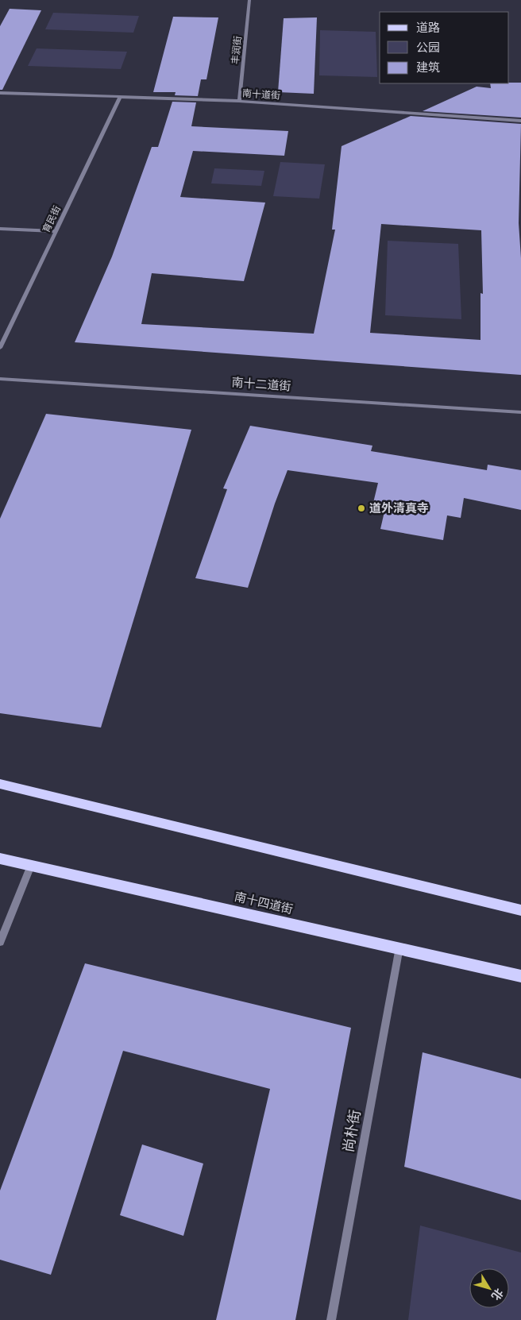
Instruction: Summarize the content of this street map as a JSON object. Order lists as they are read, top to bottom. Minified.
{"streets":{"main road":["南十四道街"],"street":["丰润街","南十道街","育民街","南十二道街","尚朴街"]},"crossings":[["丰润街","南十道街"],["南十道街","育民街"],["南十四道街","尚朴街"]],"places":["道外清真寺"],"legend":["道路","公园","建筑"],"north":"bottom right"}
